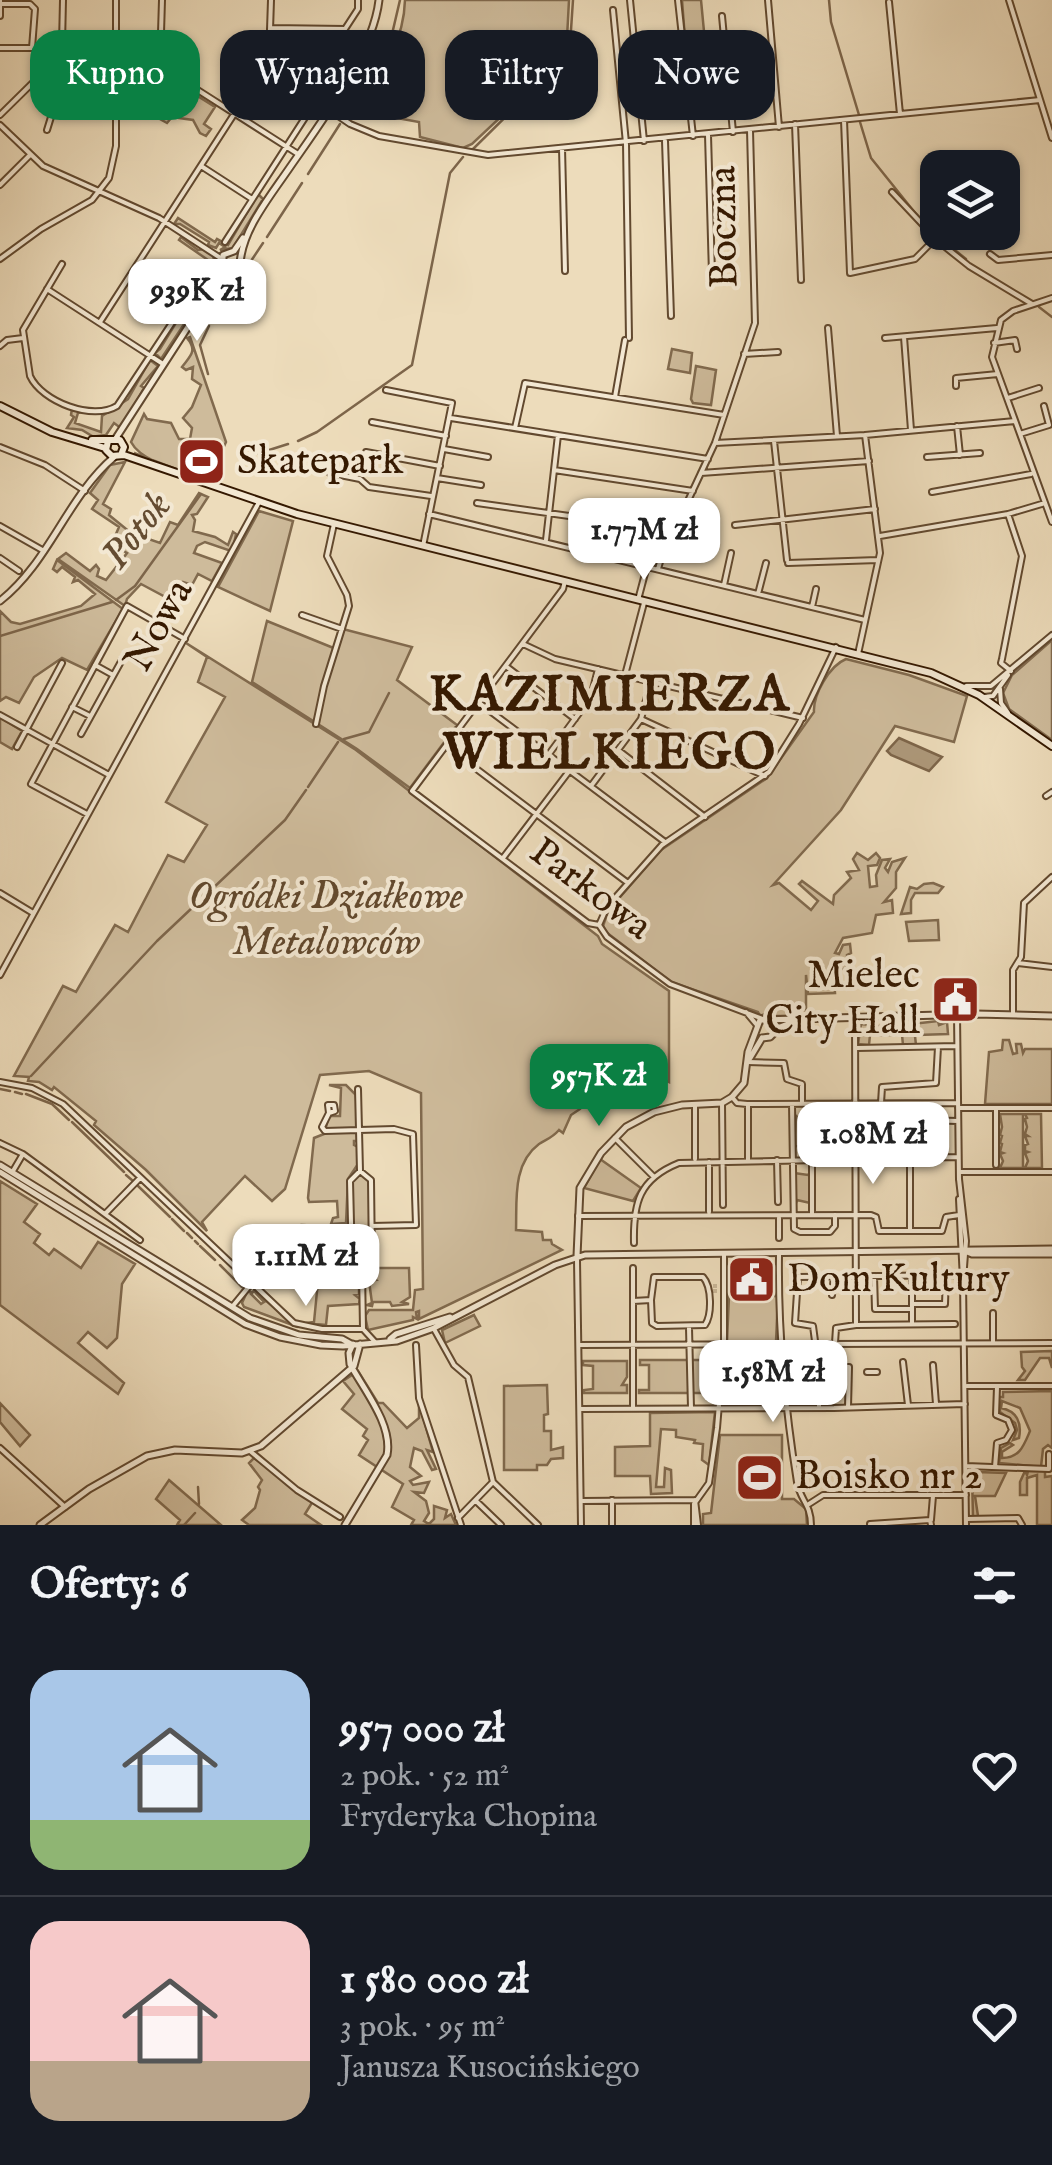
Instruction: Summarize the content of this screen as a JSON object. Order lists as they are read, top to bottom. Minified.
{"streets":{"street":["Boczna","Nowa","Parkowa"]},"districts":["KAZIMIERZA WIELKIEGO"],"water":["Potok"],"parks":["Ogródki Działkowe Metalowców"],"places":{"sports":["Skatepark","Boisko nr 2"],"public building":["Mielec City Hall","Dom Kultury"]},"page":{"chip":["Kupno","Wynajem","Filtry","Nowe"],"price":["939K zł","1.77M zł","957K zł","1.08M zł","1.11M zł","1.58M zł"],"heading":"Oferty: 6","list":[{"name":"957 000 zł","note":"2 pok. · 52 m² · Fryderyka Chopina"},{"name":"1 580 000 zł","note":"3 pok. · 95 m² · Janusza Kusocińskiego"}]}}
